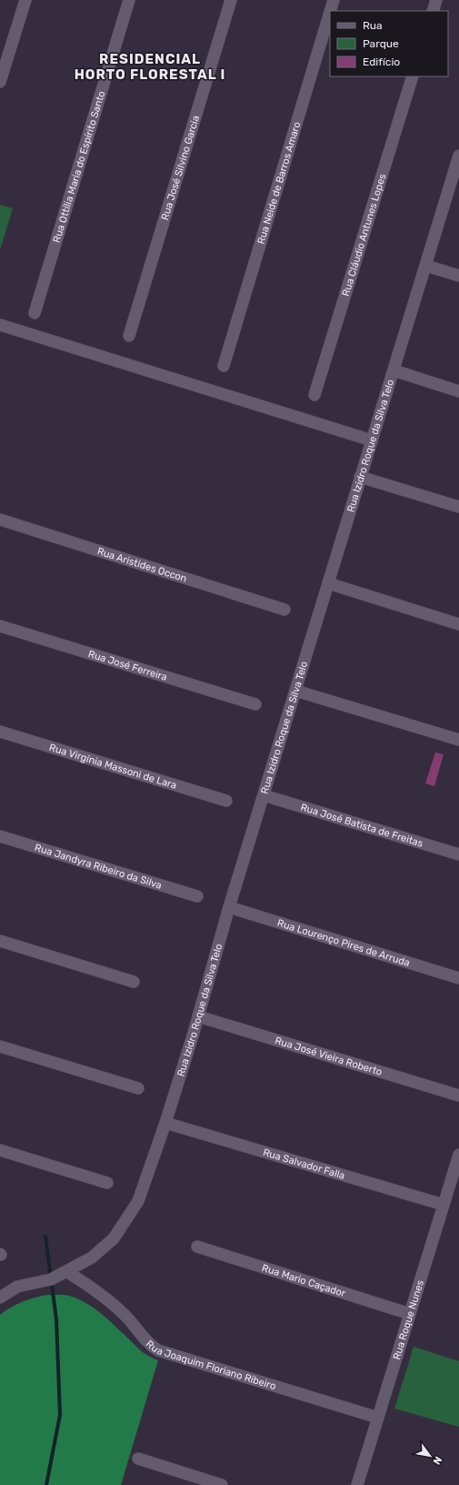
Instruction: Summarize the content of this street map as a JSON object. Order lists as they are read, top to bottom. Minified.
{"streets":{"street":["Rua Ottília Maria do Espírito Santo","Rua José Silvino Garcia","Rua Neide de Barros Amaro","Rua Cláudio Antunes Lopes","Rua Izidro Roque da Silva Telo","Rua Aristides Occon","Rua José Ferreira","Rua Virgínia Massoni de Lara","Rua José Batista de Freitas","Rua Jandyra Ribeiro da Silva","Rua Lourenço Pires de Arruda","Rua José Vieira Roberto","Rua Salvador Falla","Rua Mario Caçador","Rua Roque Nunes","Rua Joaquim Floriano Ribeiro"]},"crossings":[["Rua Izidro Roque da Silva Telo","Rua José Batista de Freitas"],["Rua Izidro Roque da Silva Telo","Rua Lourenço Pires de Arruda"],["Rua Izidro Roque da Silva Telo","Rua José Vieira Roberto"],["Rua Izidro Roque da Silva Telo","Rua Salvador Falla"],["Rua Izidro Roque da Silva Telo","Rua Joaquim Floriano Ribeiro"],["Rua Salvador Falla","Rua Roque Nunes"],["Rua Mario Caçador","Rua Roque Nunes"],["Rua Roque Nunes","Rua Joaquim Floriano Ribeiro"]],"districts":["RESIDENCIAL HORTO FLORESTAL I"],"legend":["Rua","Parque","Edifício"],"north":"bottom right"}
